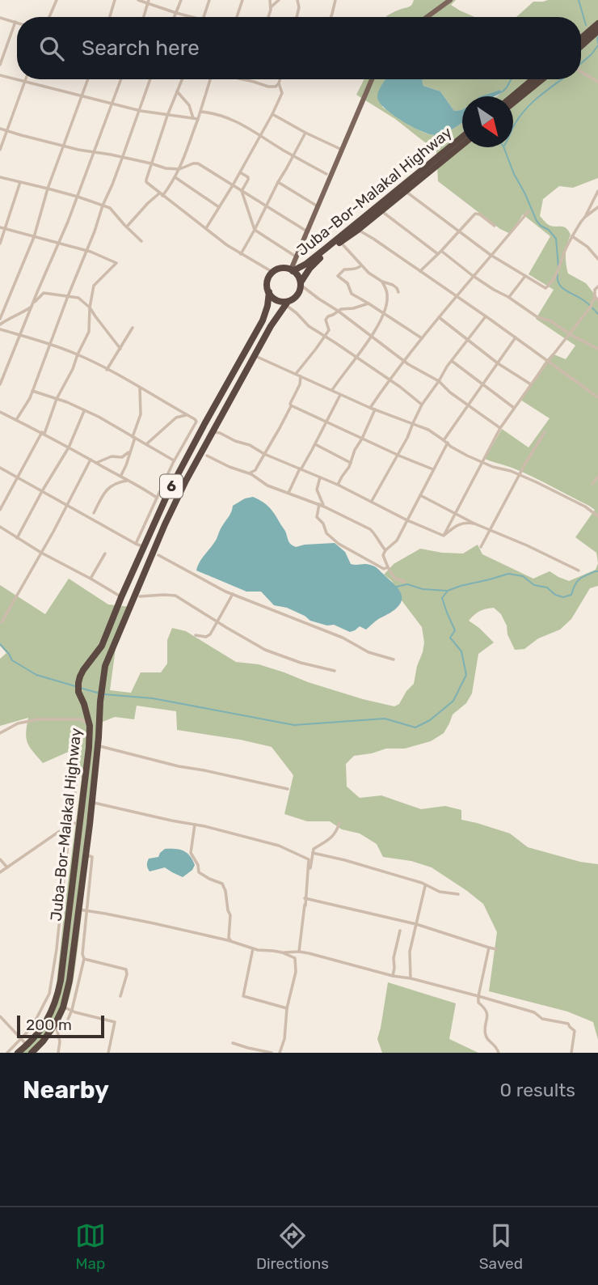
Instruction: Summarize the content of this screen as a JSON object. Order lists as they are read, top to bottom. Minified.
{"streets":{"highway":["Juba-Bor-Malakal Highway","6"]},"scale_bar":"200 m","north":"bottom right","page":{"search":"Search here","scale":"200 m","heading":["Nearby","0 results"],"nav":["Map","Directions","Saved"]}}
